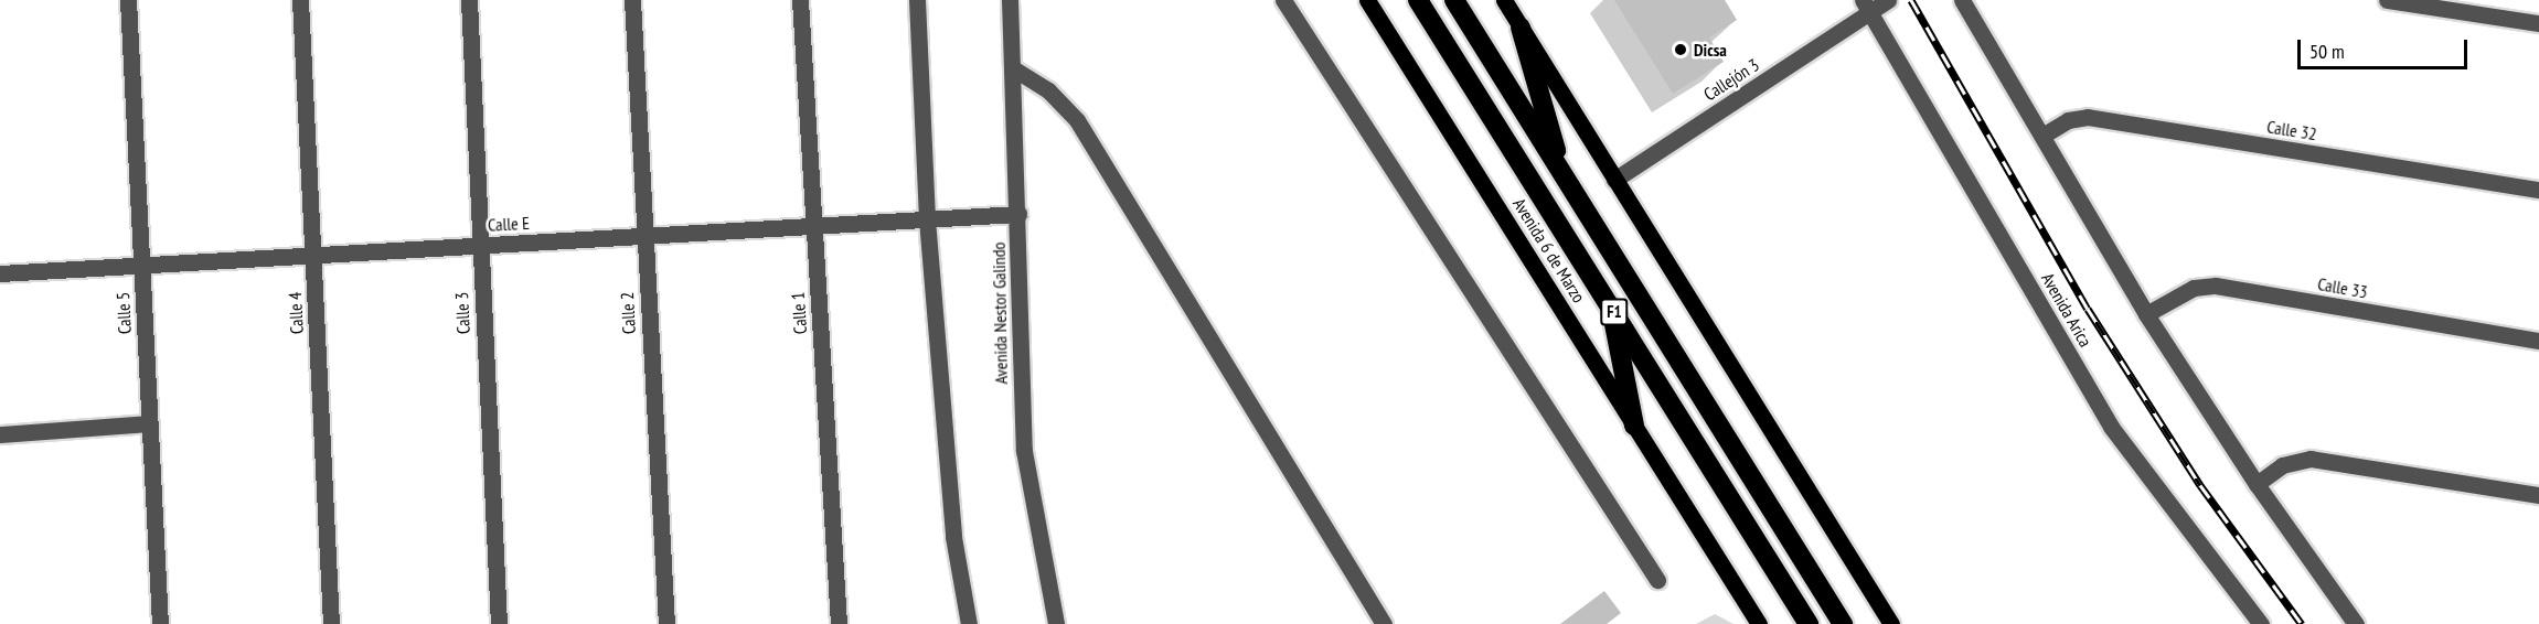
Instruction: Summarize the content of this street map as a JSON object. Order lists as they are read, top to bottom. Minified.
{"streets":{"highway":["Avenida 6 de Marzo","F1"],"street":["Callejón 3","Calle 32","Calle E","Calle 33","Avenida Arica","Calle 5","Calle 4","Calle 3","Calle 2","Calle 1","Avenida Nestor Galindo"]},"crossings":[["Callejón 3","Avenida Arica"],["Calle E","Calle 5"],["Calle E","Calle 4"],["Calle E","Calle 3"],["Calle E","Calle 2"],["Calle E","Calle 1"],["Calle E","Avenida Nestor Galindo"]],"places":["Dicsa"],"scale_bar":"50 m"}
